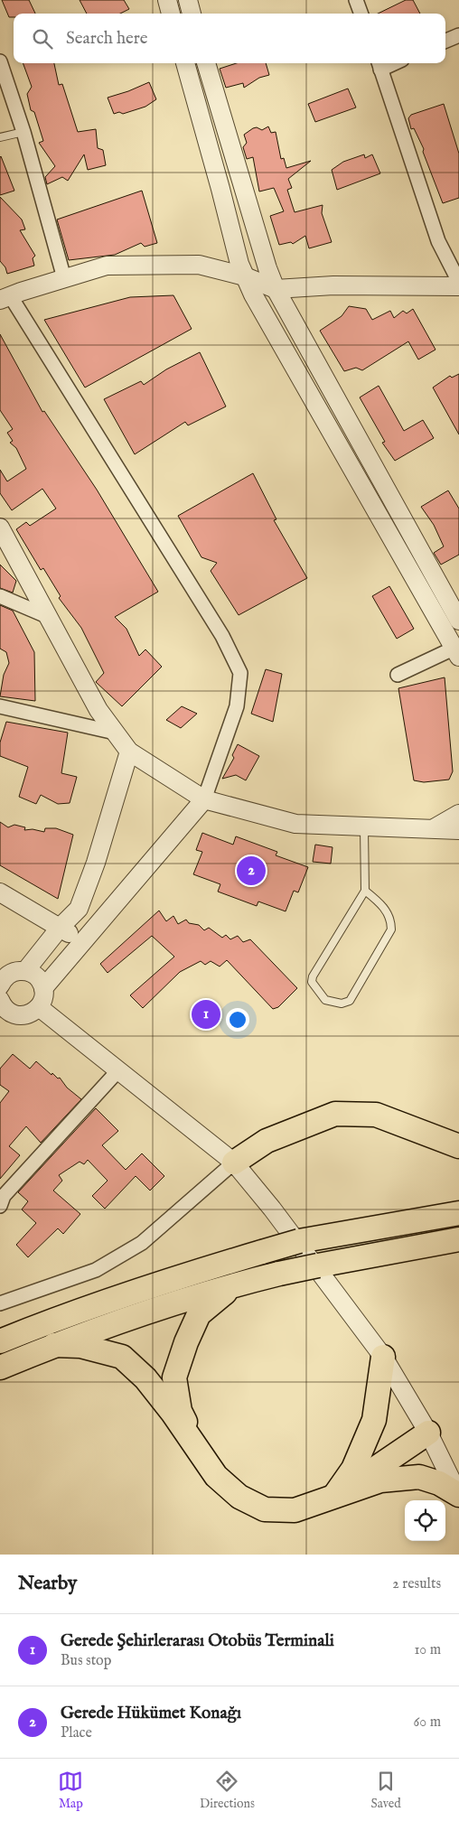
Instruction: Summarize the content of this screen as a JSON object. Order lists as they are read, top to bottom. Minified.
{"page":{"search":"Search here","pins":["2","1"],"heading":["Nearby","2 results"],"list":[{"mark":"1","name":"Gerede Şehirlerarası Otobüs Terminali","note":"Bus stop","value":"10 m"},{"mark":"2","name":"Gerede Hükümet Konağı","note":"Place","value":"60 m"}],"nav":["Map","Directions","Saved"]}}
